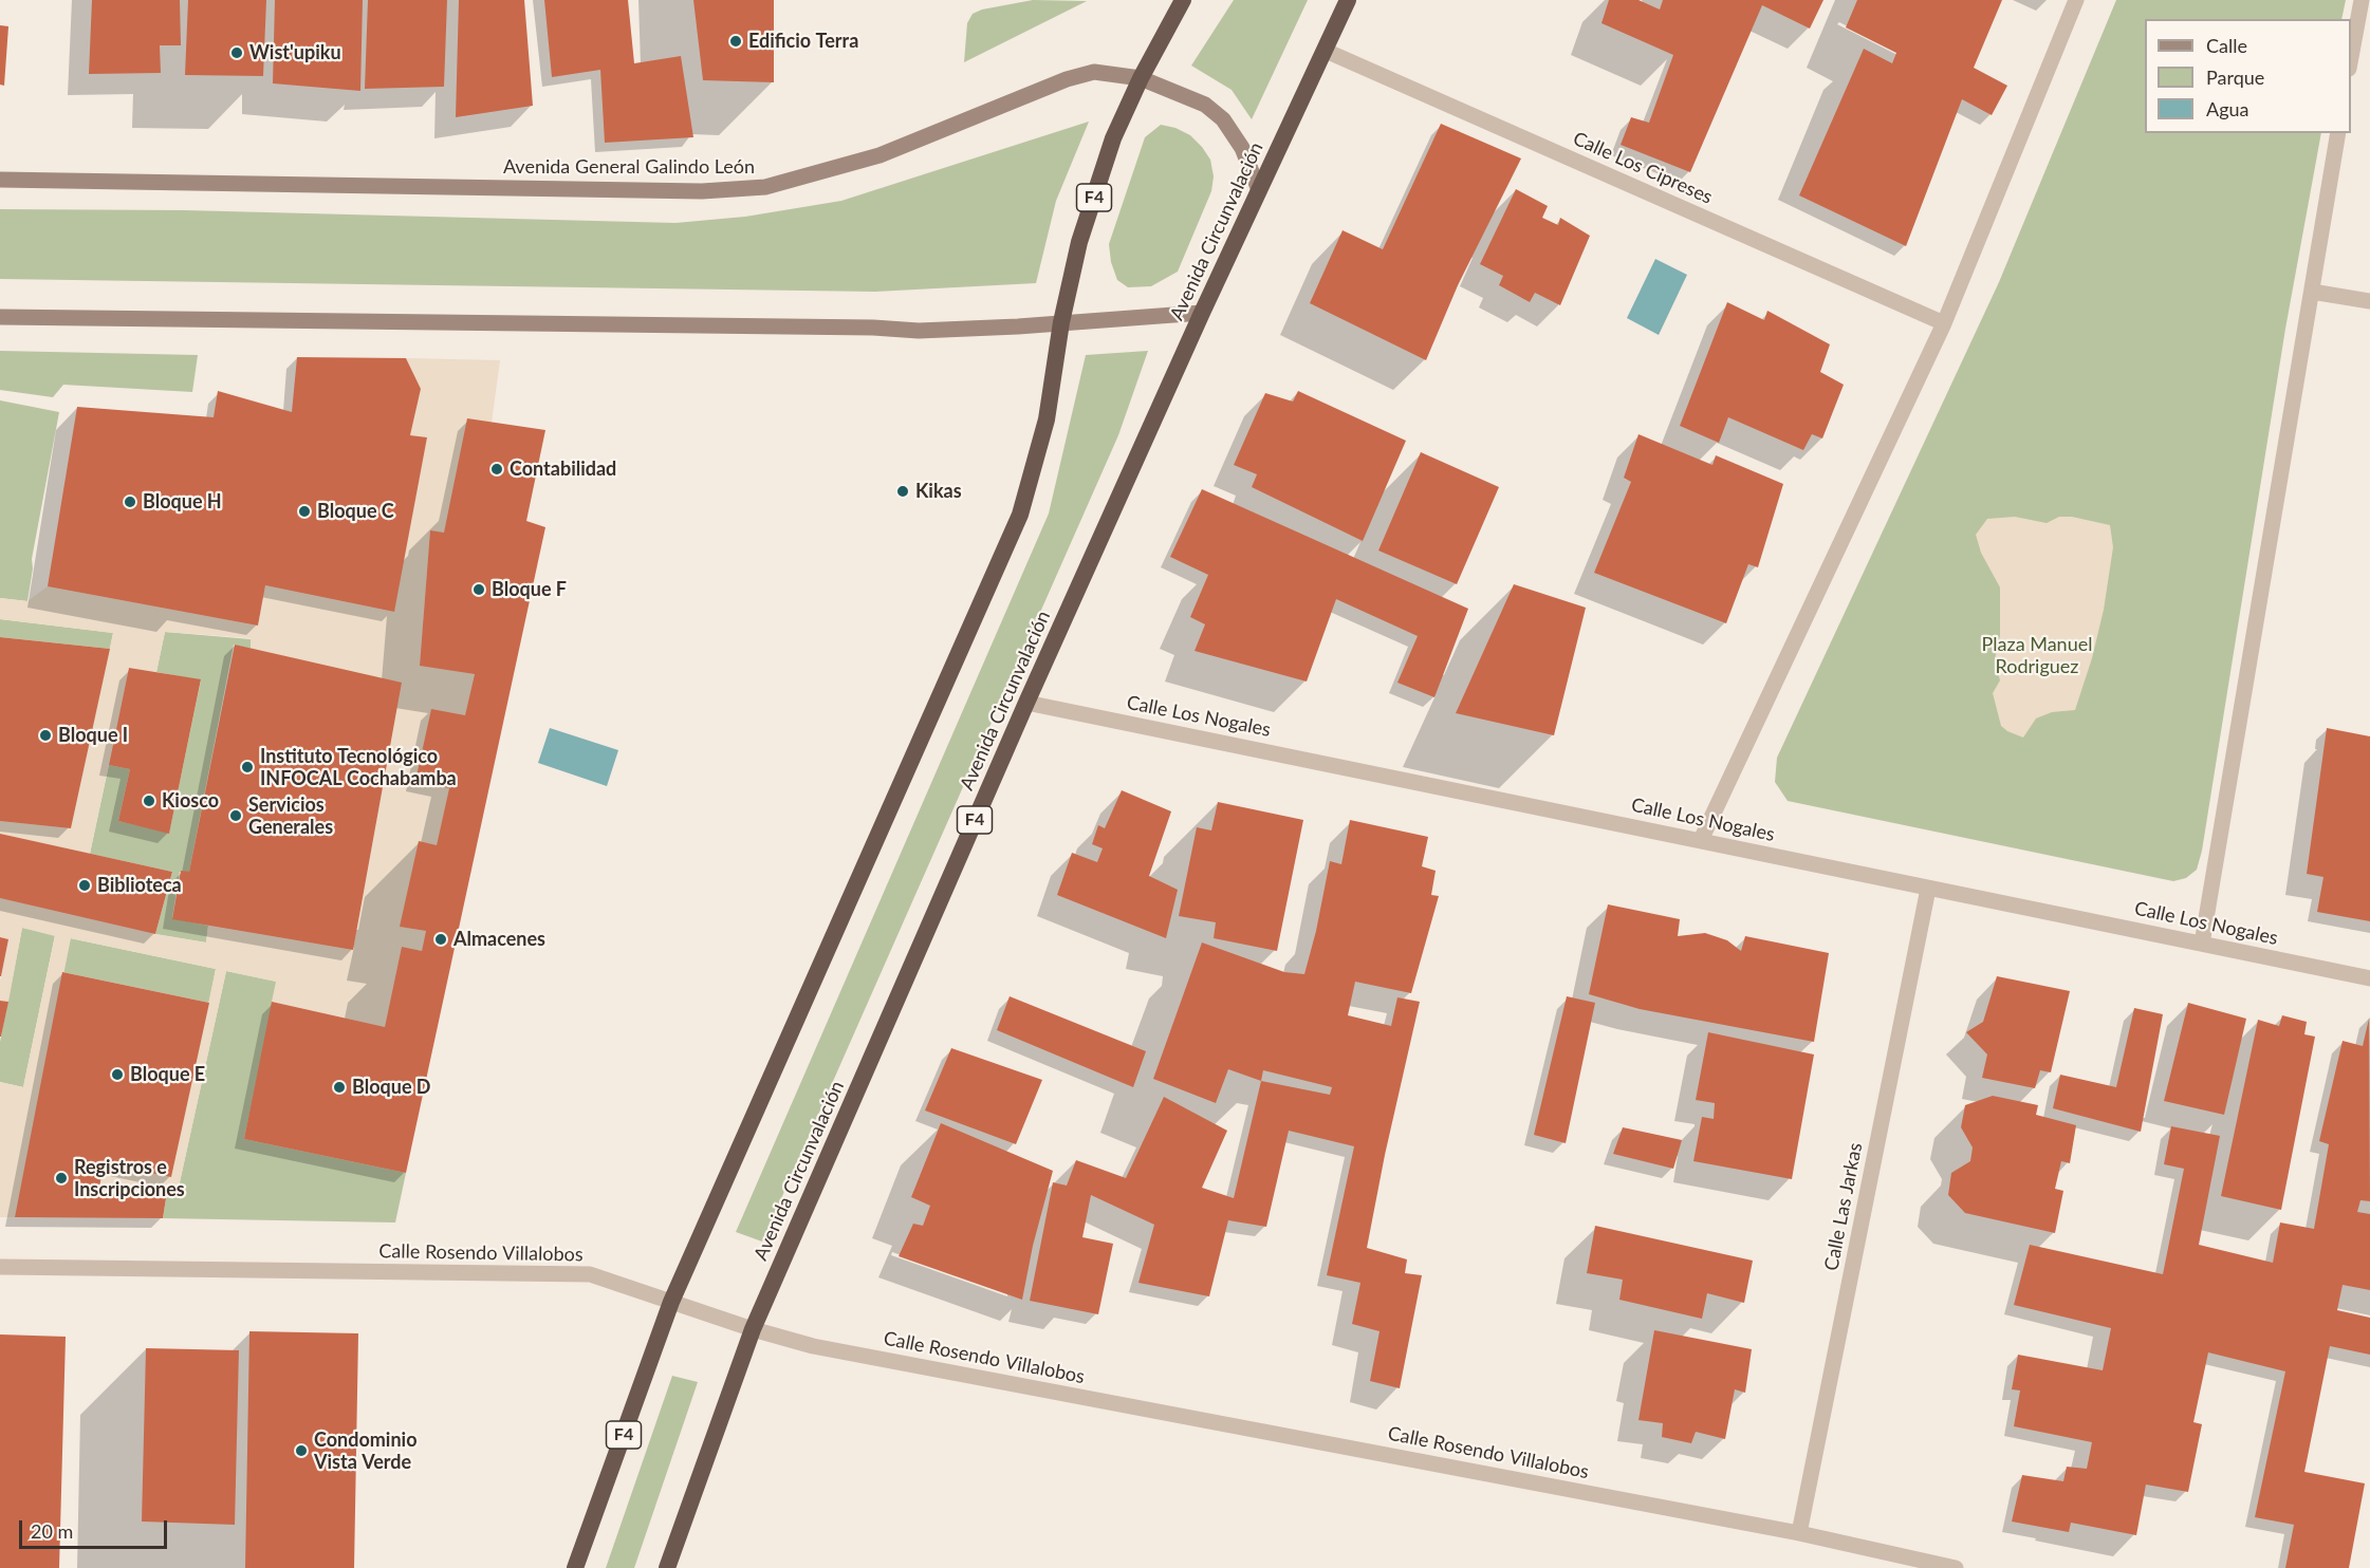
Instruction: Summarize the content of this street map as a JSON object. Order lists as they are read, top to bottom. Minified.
{"streets":{"highway":["F4","Avenida Circunvalación"],"main road":["Avenida General Galindo León"],"street":["Calle Los Cipreses","Calle Los Nogales","Calle Las Jarkas","Calle Rosendo Villalobos"]},"crossings":[["Avenida General Galindo León","F4"],["Avenida General Galindo León","Avenida Circunvalación"],["Calle Los Cipreses","Avenida Circunvalación"],["F4","Calle Rosendo Villalobos"],["Avenida Circunvalación","Calle Los Nogales"],["Avenida Circunvalación","Calle Rosendo Villalobos"],["Calle Los Nogales","Calle Las Jarkas"],["Calle Las Jarkas","Calle Rosendo Villalobos"]],"parks":["Plaza Manuel Rodriguez"],"places":["Edificio Terra","Wist'upiku","Contabilidad","Kikas","Bloque H","Bloque C","Bloque F","Bloque I","Instituto Tecnológico INFOCAL Cochabamba","Kiosco","Servicios Generales","Biblioteca","Almacenes","Bloque E","Bloque D","Registros e Inscripciones","Condominio Vista Verde"],"legend":["Calle","Parque","Agua"],"scale_bar":"20 m"}
